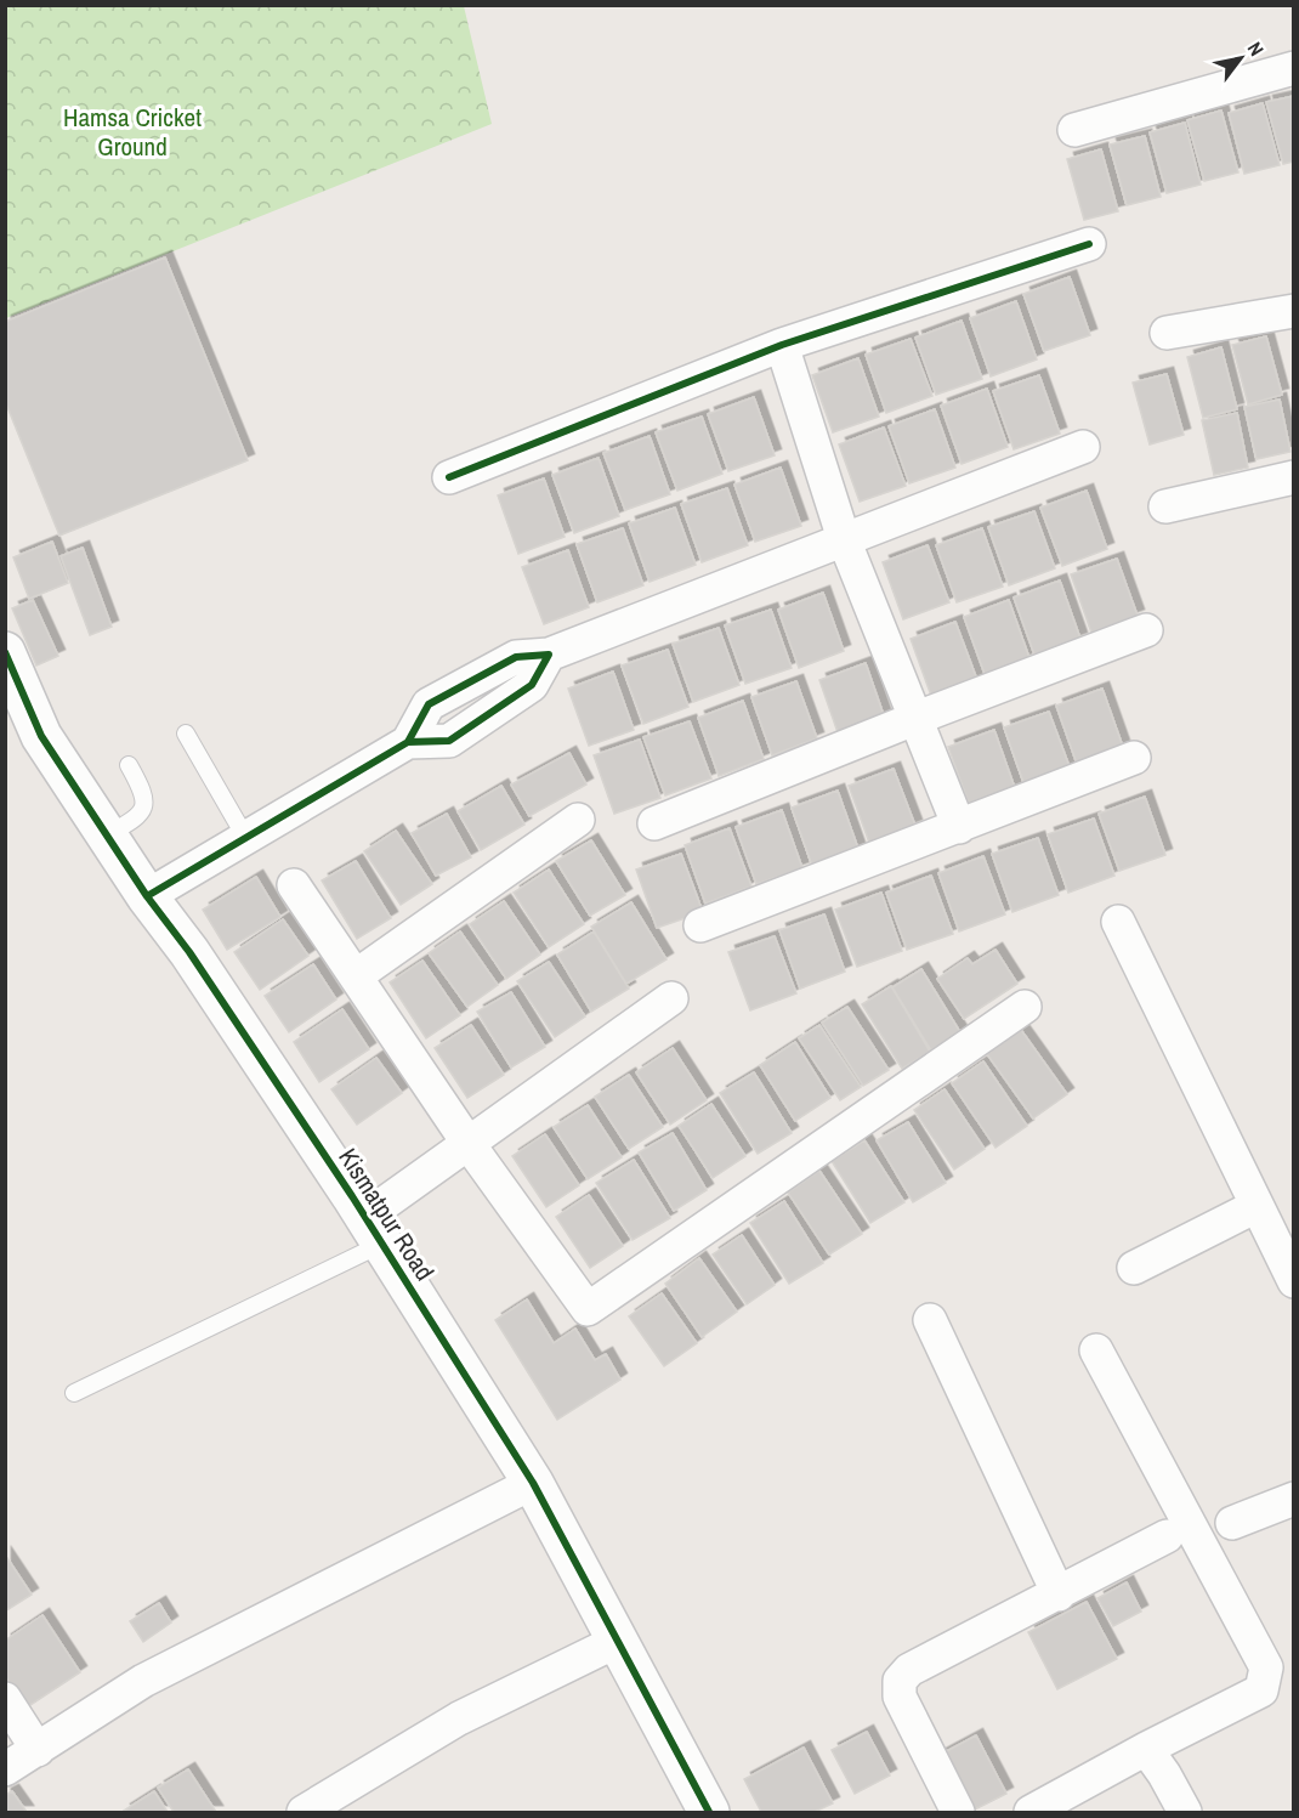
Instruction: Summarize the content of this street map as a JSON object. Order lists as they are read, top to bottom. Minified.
{"streets":{"street":["Kismatpur Road"]},"parks":["Hamsa Cricket Ground"],"north":"top right"}
